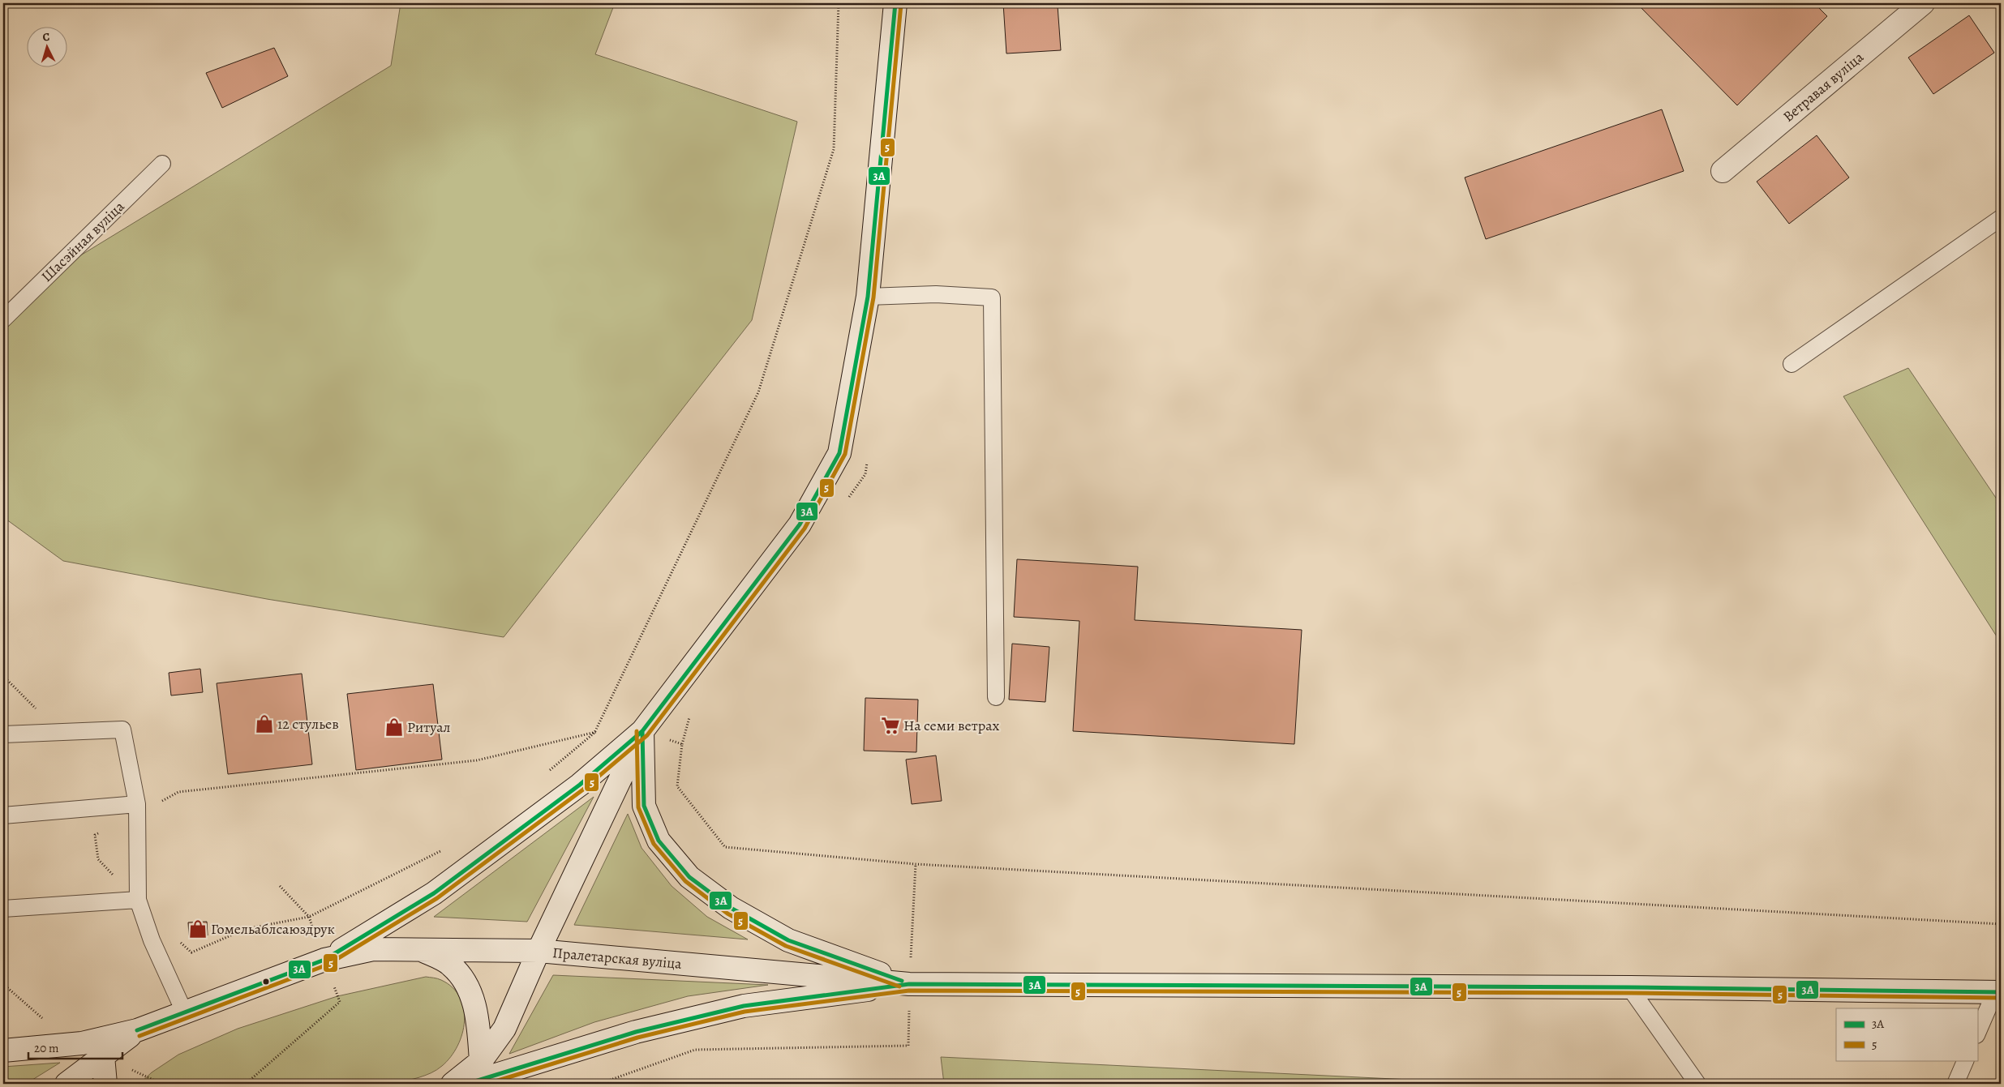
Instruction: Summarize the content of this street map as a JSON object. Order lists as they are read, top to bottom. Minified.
{"streets":{"main road":["Ветравая вуліца","Пралетарская вуліца"],"lane":["Шасэйная вуліца"]},"places":{"shop":["12 стульев","Ритуал","Гомельаблсаюздрук"],"supermarket":["На семи ветрах"]},"lines":["transit line 3А","transit line 5"],"legend":["3А","5"],"scale_bar":"20 m","north":"top"}
